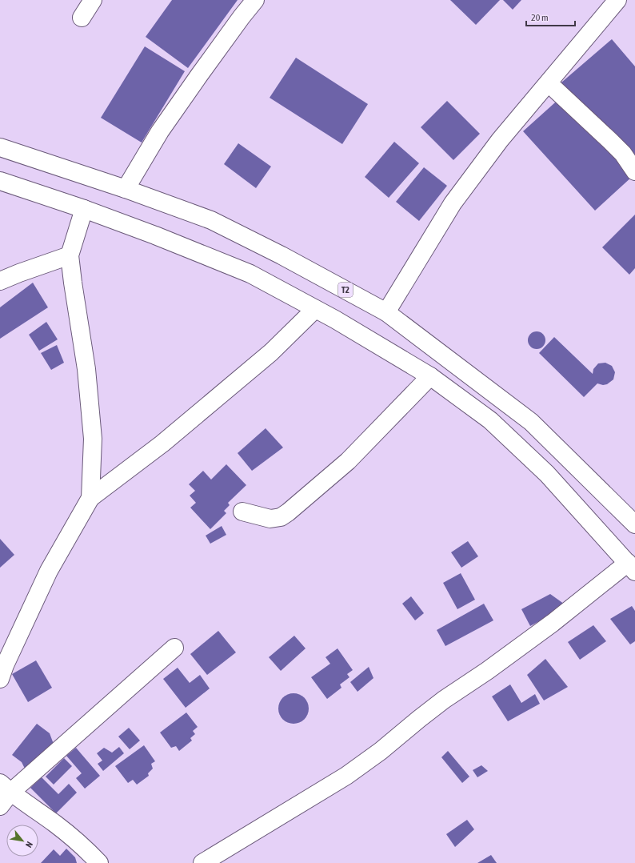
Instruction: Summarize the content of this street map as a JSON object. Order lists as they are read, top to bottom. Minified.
{"streets":{"main road":["T2"]},"scale_bar":"20 m","north":"bottom right"}
